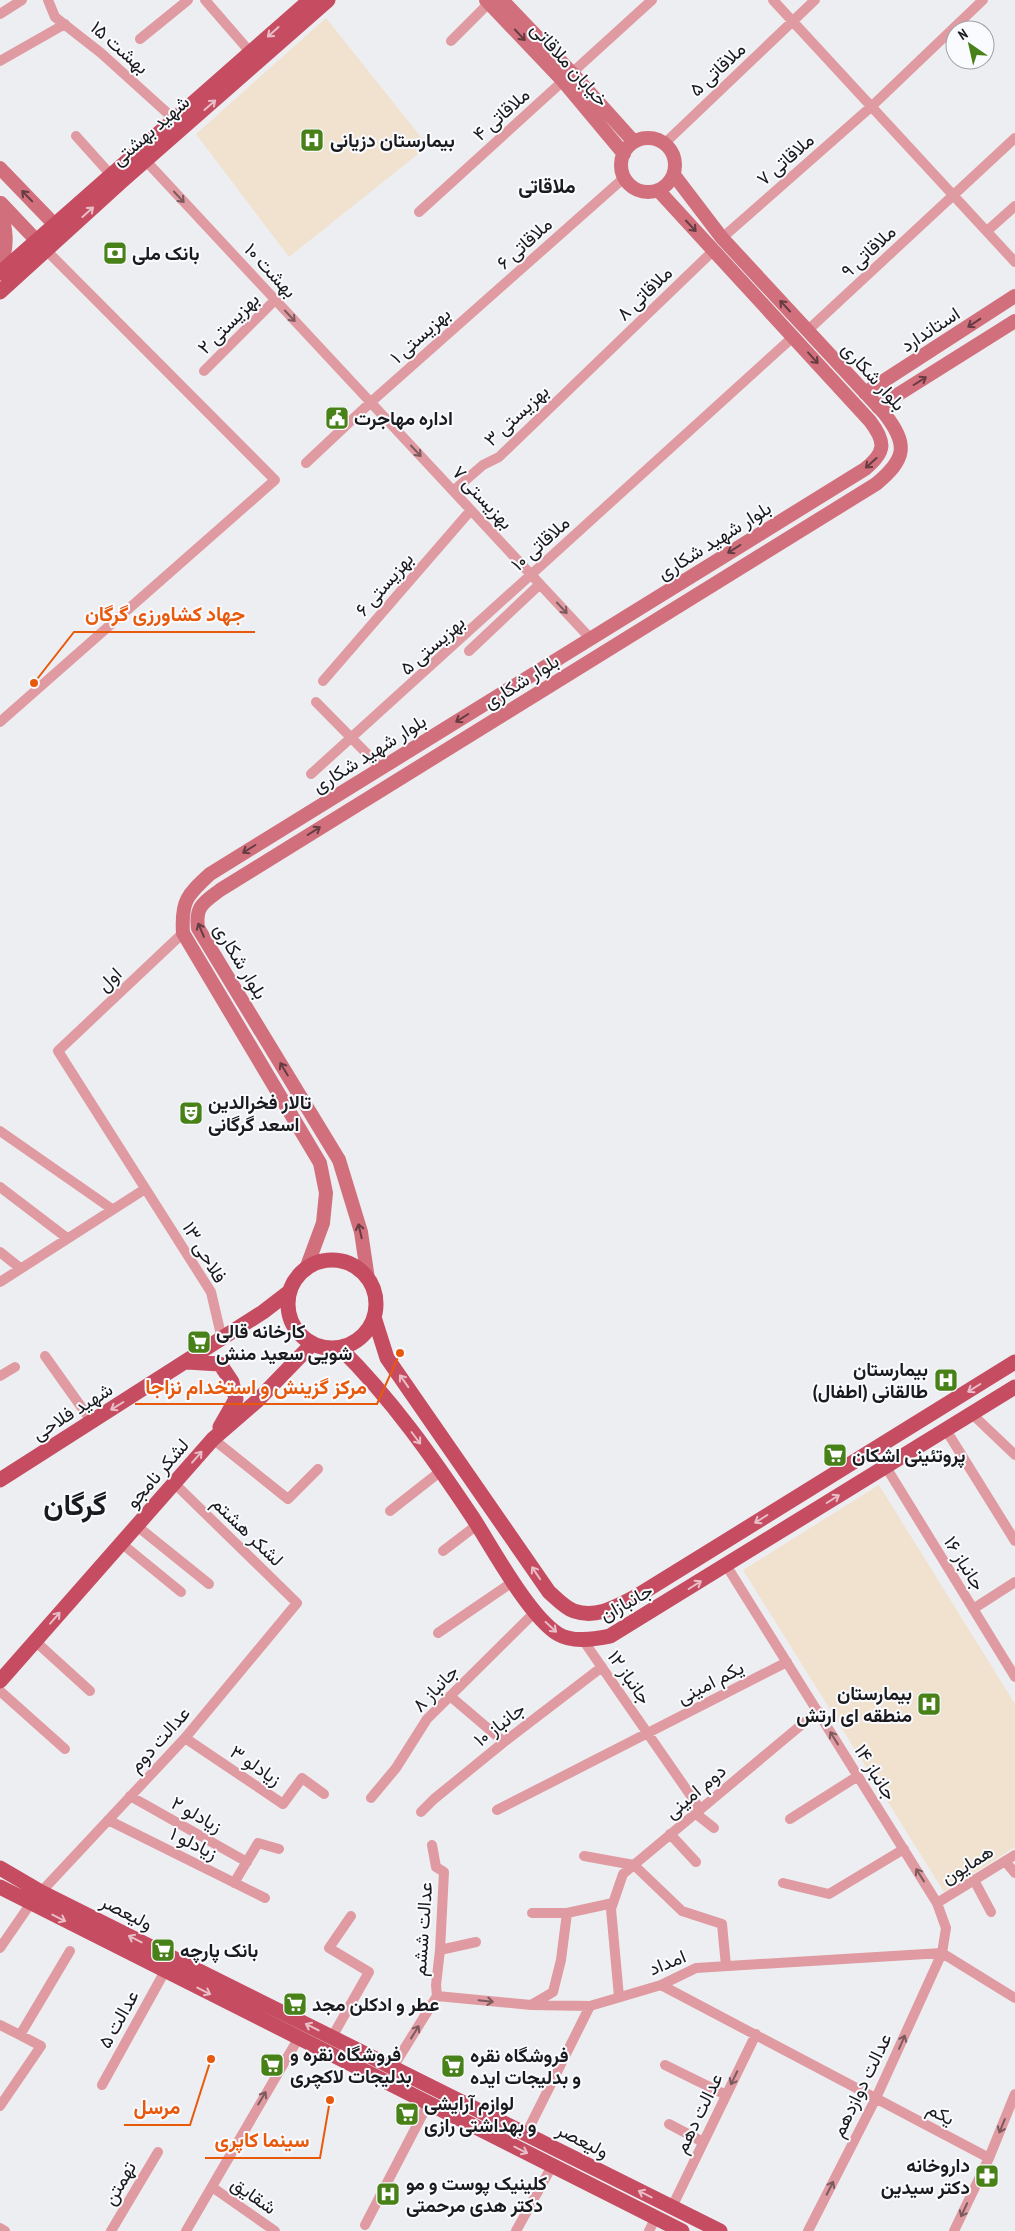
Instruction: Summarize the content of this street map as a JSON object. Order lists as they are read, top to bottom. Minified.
{"streets":{"main road":["خیابان ملاقاتی","شهید بهشتی","استاندارد","بلوار شکاری","بلوار شهید شکاری","شهید فلاحی","لشکر نامجو","جانبازان","ولیعصر"],"street":["بهشت ۱۵","ملاقاتی ۵","ملاقاتی ۴","۷ ملاقاتی","۶ ملاقاتی","ملاقاتی ۹","بهشت ۱۰","ملاقاتی ۸","۲ بهزیستی","بهزیستی ۱","۳ بهزیستی","۷ بهزیستی","۱۰ ملاقاتی","بهزیستی ۶","۵ بهزیستی","اول","۱۳ فلاحی","لشکر هشتم","جانباز ۱۶","۱۲ جانباز","یکم امینی","جانباز ۸","۱۰ جانباز","عدالت دوم","زیادلو ۳","جانباز ۱۴","دوم امینی","زیادلو ۲","زیادلو ۱","همایون","عدالت ششم","امداد","عدالت ۵","عدالت دوازدهم","عدالت دهم","یکم","تهمتن","شقایق"]},"crossings":[["بهشت ۱۵","شهید بهشتی"],["خیابان ملاقاتی","ملاقاتی ۵"],["خیابان ملاقاتی","ملاقاتی ۴"],["خیابان ملاقاتی","۶ ملاقاتی"],["خیابان ملاقاتی","بلوار شکاری"],["ملاقاتی ۵","۶ ملاقاتی"],["ملاقاتی ۵","بلوار شکاری"],["شهید بهشتی","بهشت ۱۰"],["۷ ملاقاتی","بلوار شکاری"],["۶ ملاقاتی","بهزیستی ۱"],["۶ ملاقاتی","بلوار شکاری"],["ملاقاتی ۹","بلوار شکاری"],["بهشت ۱۰","۲ بهزیستی"],["بهشت ۱۰","بهزیستی ۱"],["بهشت ۱۰","۷ بهزیستی"],["ملاقاتی ۸","بلوار شکاری"],["ملاقاتی ۸","۳ بهزیستی"],["استاندارد","بلوار شکاری"],["بهزیستی ۱","۷ بهزیستی"],["بلوار شکاری","بلوار شهید شکاری"],["بلوار شکاری","۱۰ ملاقاتی"],["بلوار شکاری","شهید فلاحی"],["بلوار شکاری","لشکر نامجو"],["بلوار شکاری","جانبازان"],["۳ بهزیستی","۷ بهزیستی"],["۷ بهزیستی","بلوار شهید شکاری"],["۷ بهزیستی","بهزیستی ۶"],["۷ بهزیستی","۵ بهزیستی"],["بلوار شهید شکاری","اول"],["۱۰ ملاقاتی","۵ بهزیستی"],["اول","۱۳ فلاحی"],["۱۳ فلاحی","شهید فلاحی"],["شهید فلاحی","لشکر نامجو"],["شهید فلاحی","جانبازان"],["لشکر نامجو","لشکر هشتم"],["لشکر نامجو","جانبازان"],["لشکر هشتم","عدالت دوم"],["جانباز ۱۶","جانبازان"],["جانبازان","۱۲ جانباز"],["جانبازان","جانباز ۸"],["جانبازان","جانباز ۱۴"],["۱۲ جانباز","یکم امینی"],["۱۲ جانباز","۱۰ جانباز"],["۱۲ جانباز","دوم امینی"],["یکم امینی","جانباز ۱۴"],["عدالت دوم","زیادلو ۳"],["عدالت دوم","زیادلو ۲"],["عدالت دوم","زیادلو ۱"],["عدالت دوم","ولیعصر"],["جانباز ۱۴","دوم امینی"],["جانباز ۱۴","همایون"],["جانباز ۱۴","امداد"],["جانباز ۱۴","عدالت دوازدهم"],["ولیعصر","عدالت ششم"],["ولیعصر","عدالت ۵"],["ولیعصر","عدالت دهم"],["عدالت ششم","امداد"],["امداد","عدالت دوازدهم"],["امداد","یکم"],["عدالت دوازدهم","یکم"],["عدالت دهم","یکم"]],"one_way":["بهشت ۱۰","۷ بهزیستی","بلوار شهید شکاری","لشکر نامجو","عدالت دوازدهم"],"districts":["ملاقاتی","گرگان"],"places":{"hospital":["بیمارستان دزیانی","بیمارستان طالقانی (اطفال)","بیمارستان منطقه ای ارتش","کلینیک پوست و مو دکتر هدی مرحمتی"],"bank":["بانک ملی"],"public building":["اداره مهاجرت"],"other":["جهاد کشاورزی گرگان","مرکز گزینش و استخدام نزاجا","مرسل","سینما کاپری"],"theatre":["تالار فخرالدین اسعد گرگانی"],"supermarket":["کارخانه قالی شویی سعید منش","پروتئینی اشکان","بانک پارچه","عطر و ادکلن مجد","فروشگاه نقره و بدلیجات لاکچری","فروشگاه نقره و بدلیجات ایده","لوازم آرایشی و بهداشتی رازی"],"pharmacy":["داروخانه دکتر سیدین"]},"north":"top left"}
